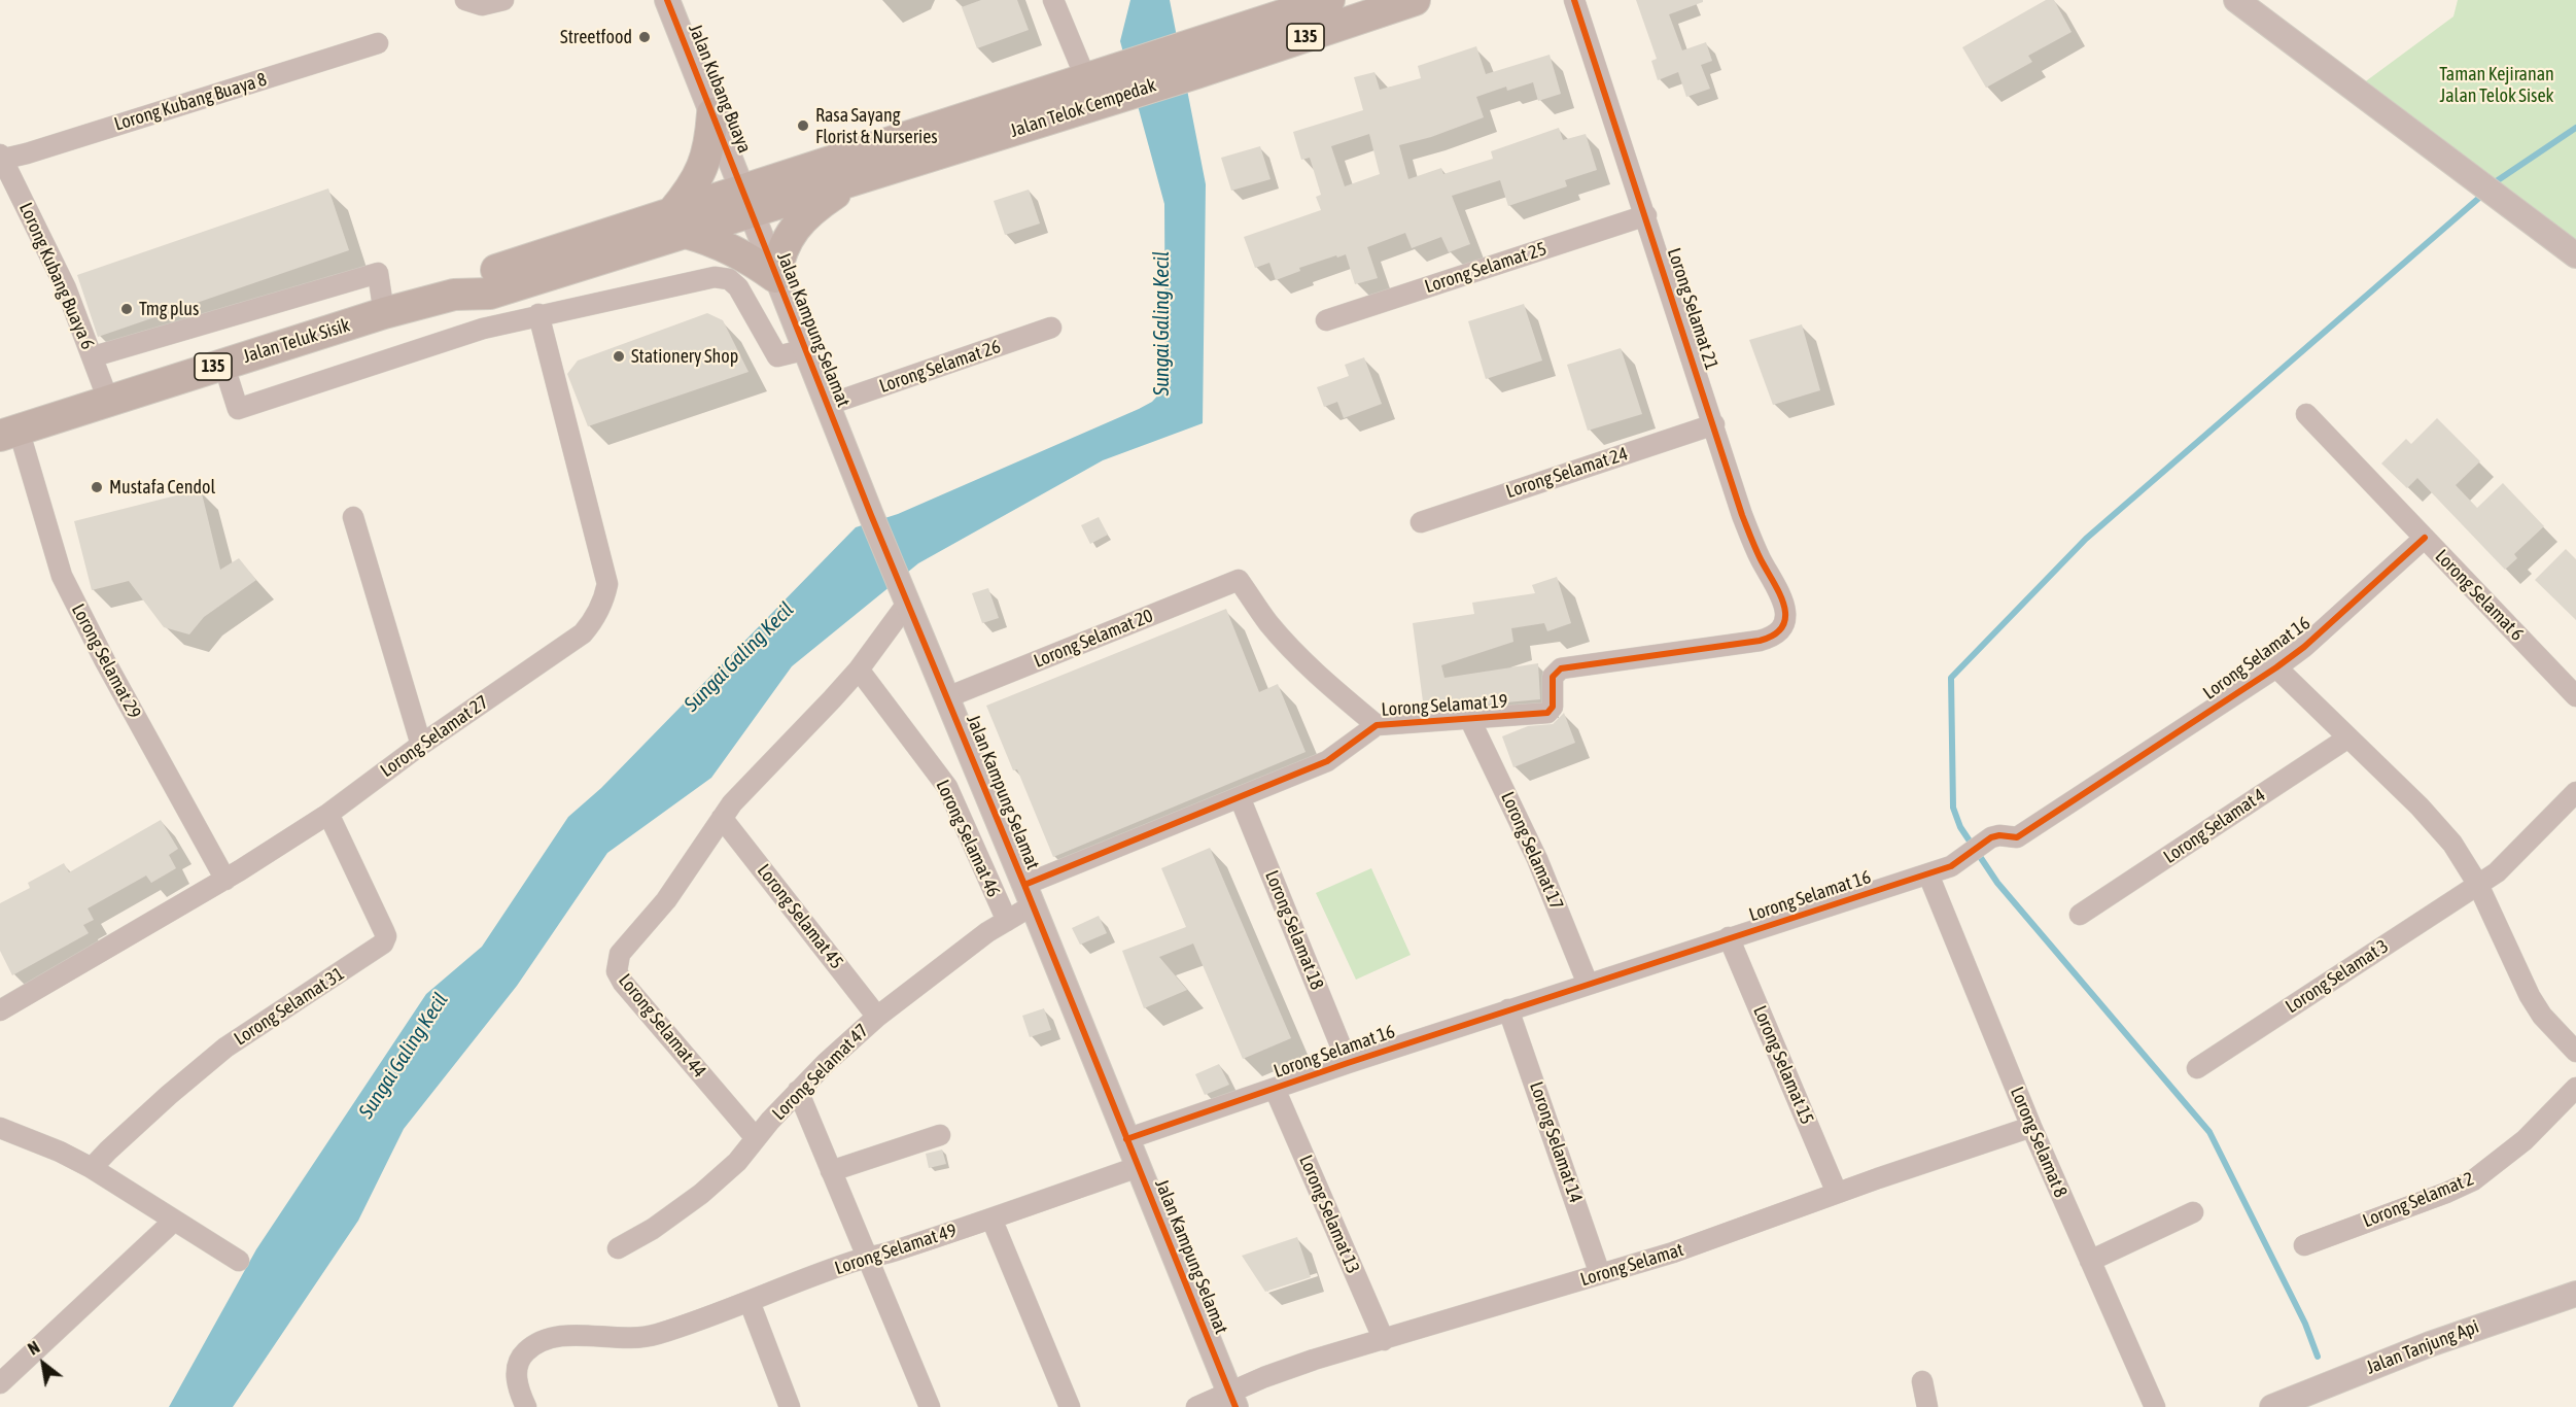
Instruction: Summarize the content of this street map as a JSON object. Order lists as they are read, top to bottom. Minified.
{"streets":{"main road":["135","Jalan Telok Cempedak","Jalan Teluk Sisik"],"street":["Jalan Kubang Buaya","Lorong Kubang Buaya 8","Lorong Selamat 25","Lorong Kubang Buaya 6","Lorong Selamat 21","Jalan Kampung Selamat","Lorong Selamat 26","Lorong Selamat 24","Lorong Selamat 6","Lorong Selamat 20","Lorong Selamat 16","Lorong Selamat 29","Lorong Selamat 19","Lorong Selamat 27","Lorong Selamat 4","Lorong Selamat 46","Lorong Selamat 17","Lorong Selamat 45","Lorong Selamat 18","Lorong Selamat 3","Lorong Selamat 31","Lorong Selamat 44","Lorong Selamat 15","Lorong Selamat 47","Lorong Selamat 14","Lorong Selamat 8","Lorong Selamat 2","Lorong Selamat 13","Lorong Selamat 49","Lorong Selamat","Jalan Tanjung Api"]},"crossings":[["Jalan Kubang Buaya","Jalan Telok Cempedak"],["Jalan Kubang Buaya","Jalan Kampung Selamat"],["Jalan Kubang Buaya","Jalan Teluk Sisik"],["Lorong Kubang Buaya 8","Lorong Kubang Buaya 6"],["Jalan Telok Cempedak","Jalan Kampung Selamat"],["Jalan Telok Cempedak","Jalan Teluk Sisik"],["Lorong Selamat 25","Lorong Selamat 21"],["Lorong Kubang Buaya 6","Jalan Teluk Sisik"],["Lorong Selamat 21","Lorong Selamat 24"],["Lorong Selamat 21","Lorong Selamat 19"],["Jalan Kampung Selamat","Jalan Teluk Sisik"],["Jalan Kampung Selamat","Lorong Selamat 26"],["Jalan Kampung Selamat","Lorong Selamat 20"],["Jalan Kampung Selamat","Lorong Selamat 16"],["Jalan Kampung Selamat","Lorong Selamat 19"],["Jalan Kampung Selamat","Lorong Selamat 44"],["Jalan Kampung Selamat","Lorong Selamat 47"],["Jalan Kampung Selamat","Lorong Selamat 49"],["Jalan Kampung Selamat","Lorong Selamat"],["Jalan Teluk Sisik","Lorong Selamat 29"],["Lorong Selamat 6","Lorong Selamat 16"],["Lorong Selamat 20","Lorong Selamat 19"],["Lorong Selamat 16","Lorong Selamat 17"],["Lorong Selamat 16","Lorong Selamat 18"],["Lorong Selamat 16","Lorong Selamat 15"],["Lorong Selamat 16","Lorong Selamat 14"],["Lorong Selamat 16","Lorong Selamat 8"],["Lorong Selamat 16","Lorong Selamat 13"],["Lorong Selamat 29","Lorong Selamat 27"],["Lorong Selamat 19","Lorong Selamat 17"],["Lorong Selamat 19","Lorong Selamat 18"],["Lorong Selamat 19","Lorong Selamat 47"],["Lorong Selamat 27","Lorong Selamat 31"],["Lorong Selamat 46","Lorong Selamat 44"],["Lorong Selamat 46","Lorong Selamat 47"],["Lorong Selamat 45","Lorong Selamat 44"],["Lorong Selamat 45","Lorong Selamat 47"],["Lorong Selamat 44","Lorong Selamat 47"],["Lorong Selamat 15","Lorong Selamat"],["Lorong Selamat 14","Lorong Selamat"],["Lorong Selamat 8","Lorong Selamat"],["Lorong Selamat 13","Lorong Selamat"]],"water":["Sungai Galing Kecil"],"parks":["Taman Kejiranan Jalan Telok Sisek"],"places":["Streetfood","Rasa Sayang Florist & Nurseries","Tmg plus","Stationery Shop","Mustafa Cendol"],"north":"top left"}
